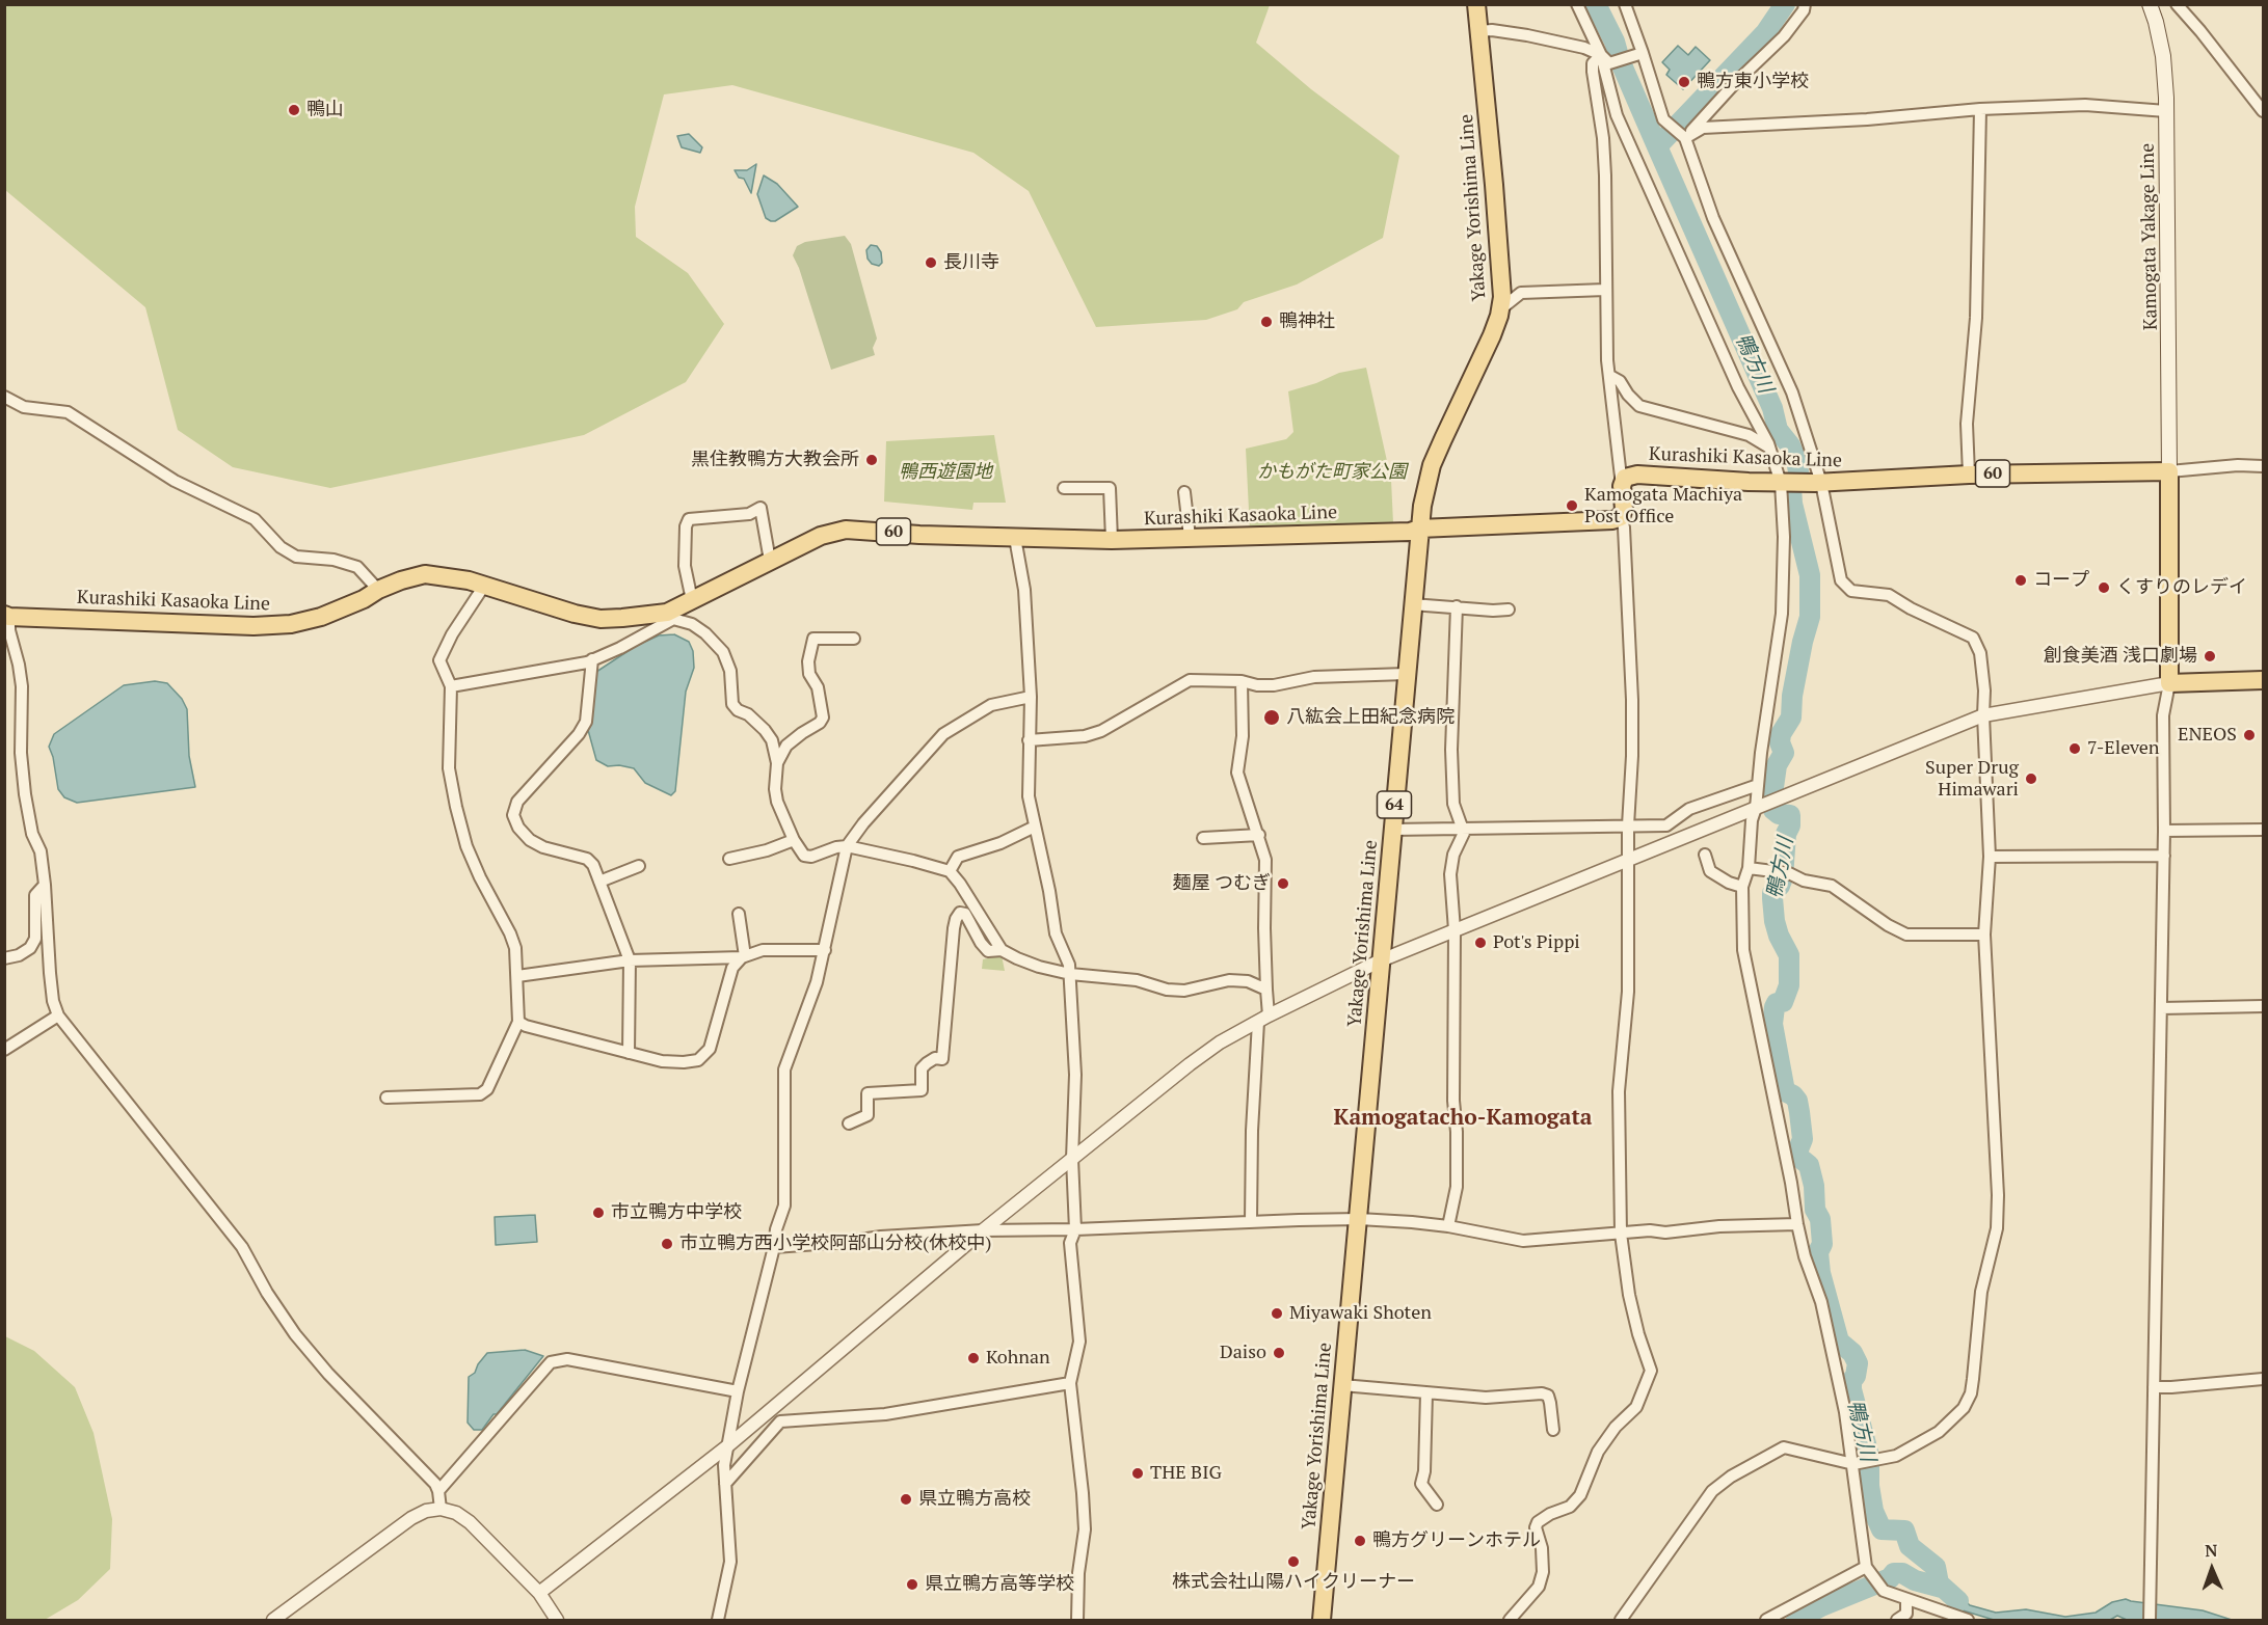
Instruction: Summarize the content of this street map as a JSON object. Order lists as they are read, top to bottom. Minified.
{"streets":{"main road":["Yakage Yorishima Line","Kamogata Yakage Line","Kurashiki Kasaoka Line","60","64"]},"crossings":[["Yakage Yorishima Line","Kurashiki Kasaoka Line"],["Kamogata Yakage Line","Kurashiki Kasaoka Line"]],"districts":["Kamogatacho-Kamogata"],"water":["鴨方川"],"parks":["鴨西遊園地","かもがた町家公園"],"places":["鴨方東小学校","鴨山","長川寺","鴨神社","黒住教鴨方大教会所","Kamogata Machiya Post Office","コープ","くすりのレデイ","創食美酒 浅口劇場","八紘会上田紀念病院","ENEOS","7-Eleven","Super Drug Himawari","麺屋 つむぎ","Pot's Pippi","市立鴨方中学校","市立鴨方西小学校阿部山分校(休校中)","Miyawaki Shoten","Daiso","Kohnan","THE BIG","県立鴨方高校","鴨方グリーンホテル","株式会社山陽ハイクリーナー","県立鴨方高等学校"],"north":"top"}
